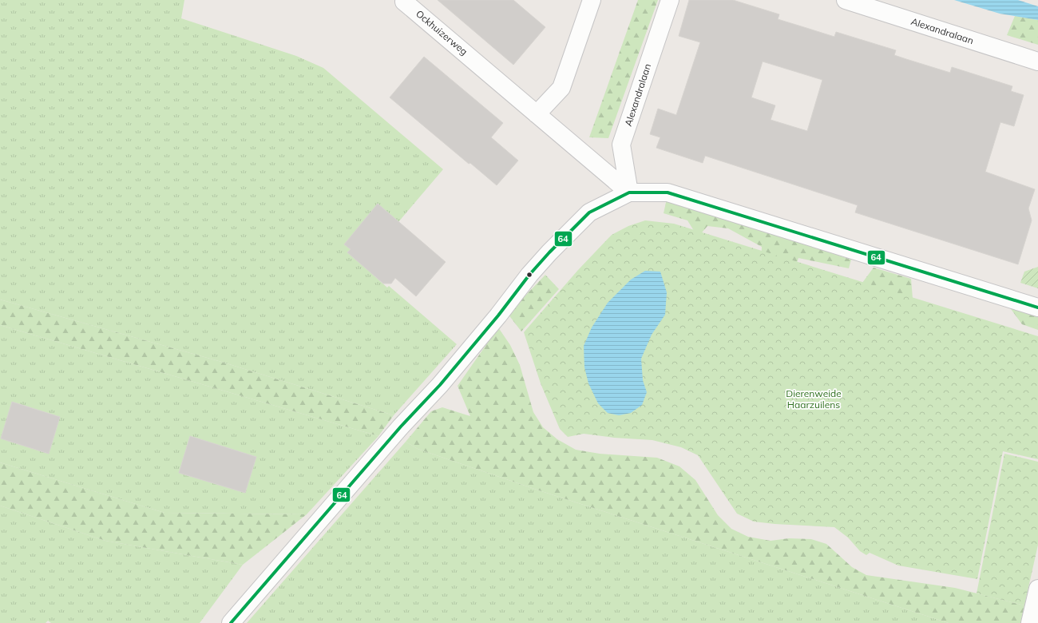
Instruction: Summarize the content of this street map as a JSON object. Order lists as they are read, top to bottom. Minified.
{"streets":{"street":["Alexandralaan","Ockhuizerweg"]},"crossings":[["Alexandralaan","Ockhuizerweg"]],"parks":["Dierenweide Haarzuilens"],"lines":["transit line 64"]}
